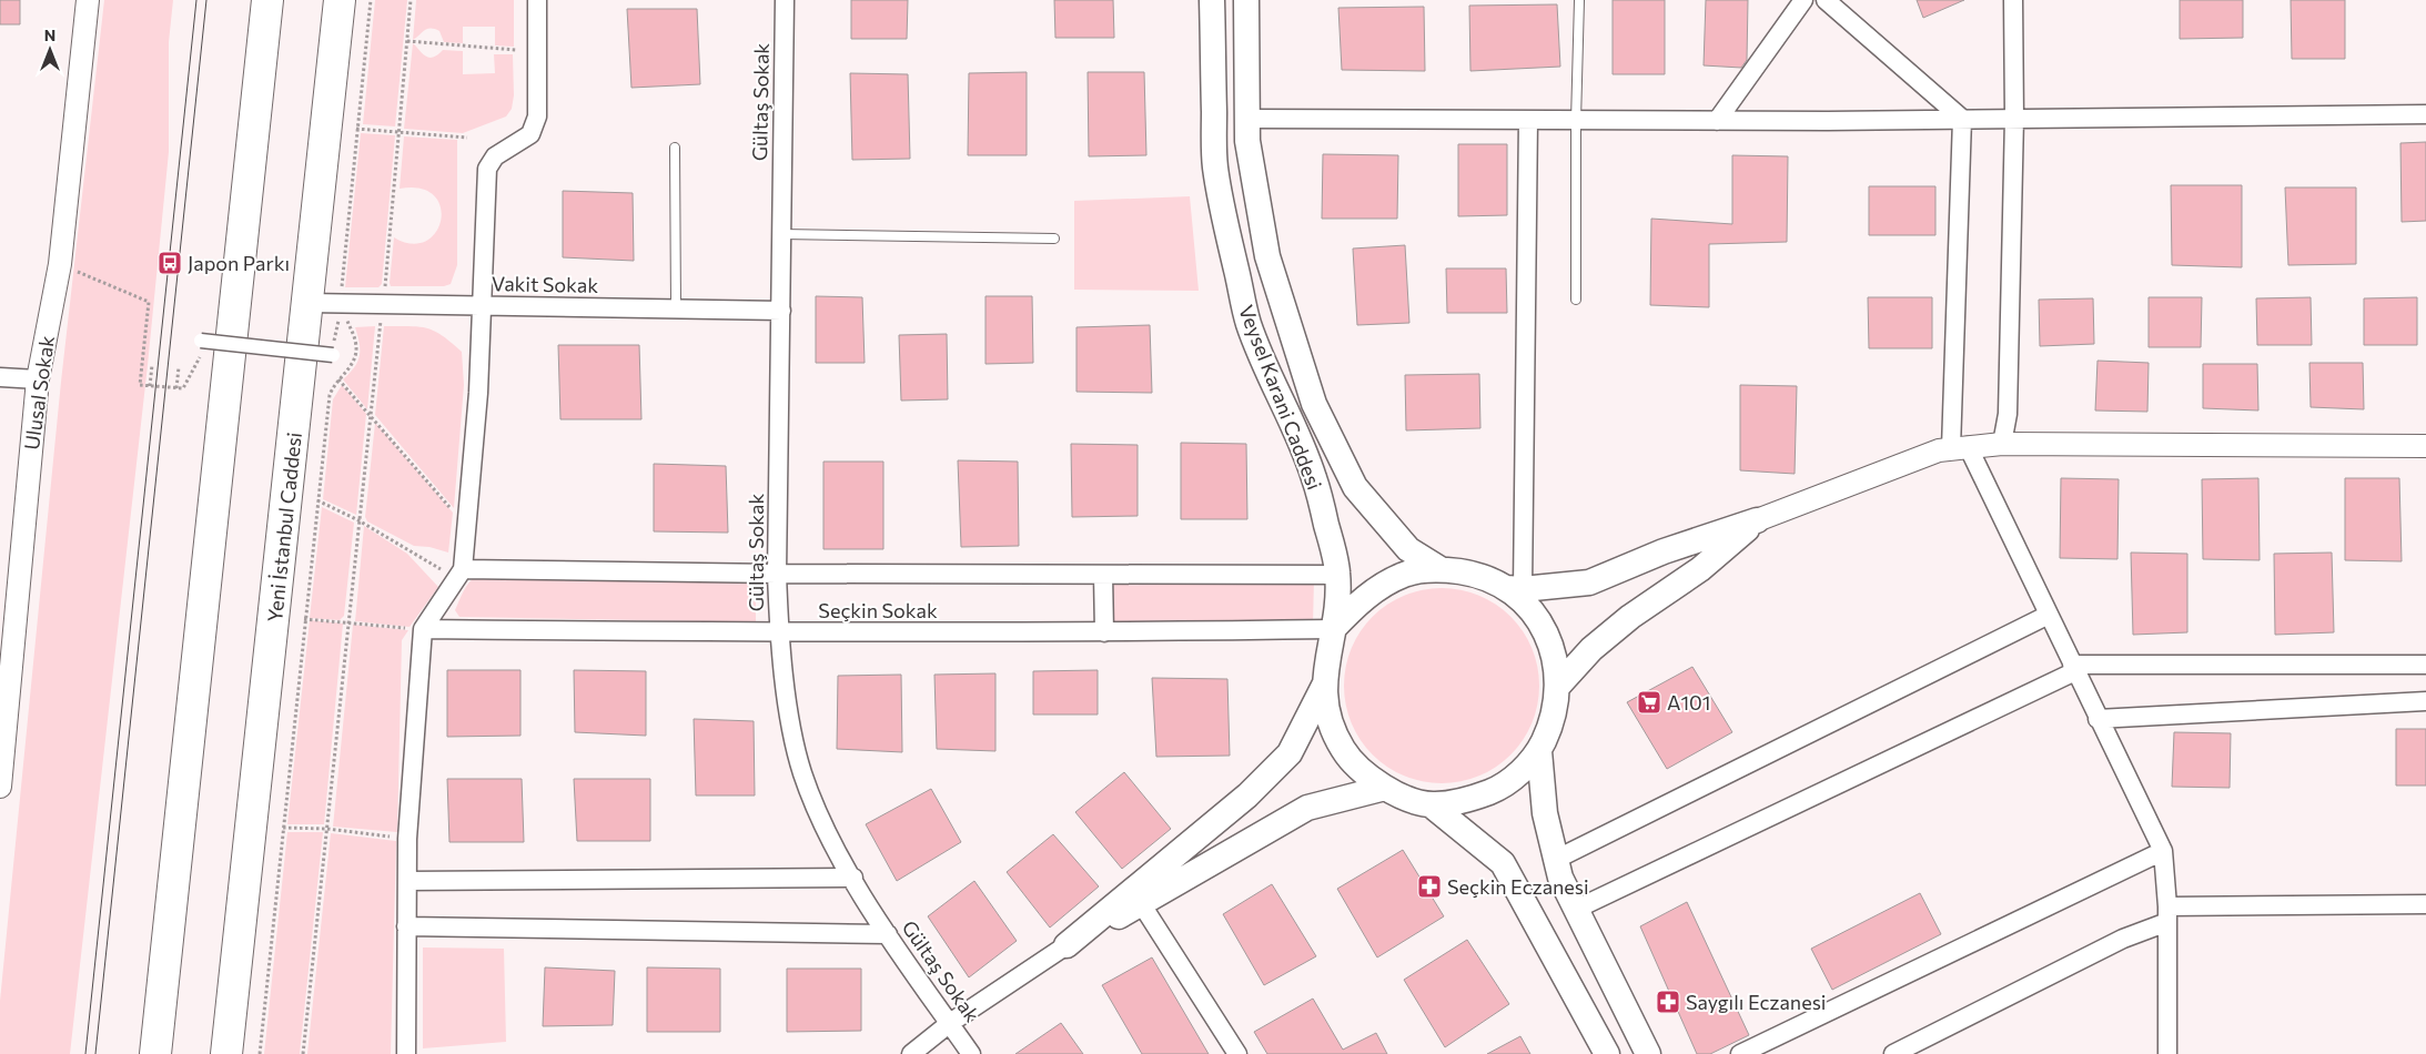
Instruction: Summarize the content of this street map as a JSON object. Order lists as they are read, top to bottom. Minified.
{"streets":{"highway":["Yeni İstanbul Caddesi"],"main road":["Veysel Karani Caddesi"],"street":["Gültaş Sokak","Vakit Sokak","Ulusal Sokak","Seçkin Sokak"]},"crossings":[["Gültaş Sokak","Vakit Sokak"],["Gültaş Sokak","Seçkin Sokak"],["Vakit Sokak","Yeni İstanbul Caddesi"],["Veysel Karani Caddesi","Seçkin Sokak"]],"places":{"bus stop":["Japon Parkı"],"supermarket":["A101"],"pharmacy":["Seçkin Eczanesi","Saygılı Eczanesi"]},"north":"top"}
